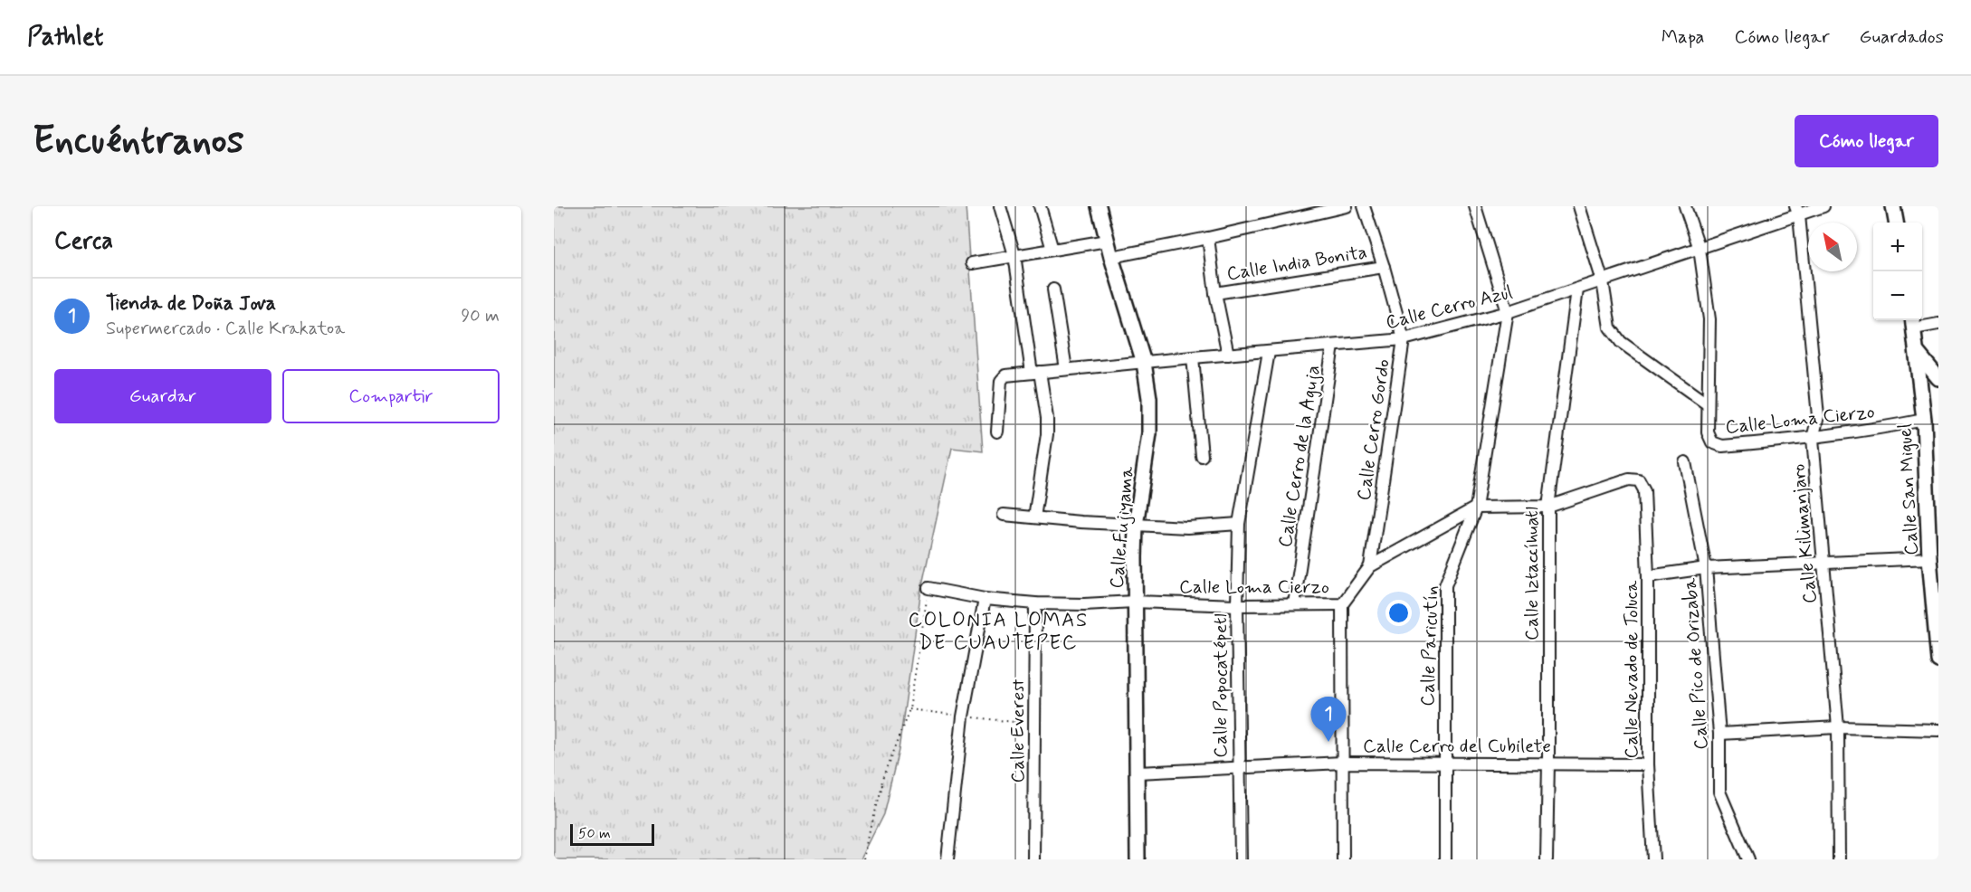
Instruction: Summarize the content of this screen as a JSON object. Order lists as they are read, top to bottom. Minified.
{"streets":{"street":["Calle India Bonita","Calle Cerro Azul","Calle Loma Cierzo","Calle Cerro Gordo","Calle Cerro de la Aguja","Calle San Miguel","Calle Fujiyama","Calle Kilimanjaro","Calle Iztaccíhuatl","Calle Paricutín","Calle Pico de Orizaba","Calle Nevado de Toluca","Calle Popocatépetl","Calle Everest","Calle Cerro del Cubilete"]},"crossings":[["Calle India Bonita","Calle Cerro Gordo"],["Calle Cerro Azul","Calle Cerro Gordo"],["Calle Cerro Azul","Calle Cerro de la Aguja"],["Calle Cerro Azul","Calle Fujiyama"],["Calle Cerro Azul","Calle Kilimanjaro"],["Calle Cerro Azul","Calle Iztaccíhuatl"],["Calle Cerro Azul","Calle Paricutín"],["Calle Cerro Azul","Calle Popocatépetl"],["Calle Loma Cierzo","Calle Cerro Gordo"],["Calle Loma Cierzo","Calle Cerro de la Aguja"],["Calle Loma Cierzo","Calle San Miguel"],["Calle Loma Cierzo","Calle Fujiyama"],["Calle Loma Cierzo","Calle Kilimanjaro"],["Calle Loma Cierzo","Calle Iztaccíhuatl"],["Calle Loma Cierzo","Calle Paricutín"],["Calle Loma Cierzo","Calle Nevado de Toluca"],["Calle Loma Cierzo","Calle Popocatépetl"],["Calle Loma Cierzo","Calle Everest"],["Calle Fujiyama","Calle Cerro del Cubilete"],["Calle Iztaccíhuatl","Calle Cerro del Cubilete"],["Calle Paricutín","Calle Cerro del Cubilete"],["Calle Nevado de Toluca","Calle Cerro del Cubilete"],["Calle Popocatépetl","Calle Cerro del Cubilete"]],"districts":["COLONIA LOMAS DE CUAUTEPEC"],"scale_bar":"50 m","north":"top left","page":{"header":"Pathlet","nav":["Mapa","Cómo llegar","Guardados"],"buttons":["Cómo llegar",["Guardar","Compartir"]],"title":"Encuéntranos","heading":"Cerca","map_buttons":["+","−"],"list":[{"mark":"1","name":"Tienda de Doña Jova","note":"Supermercado · Calle Krakatoa","value":"90 m"}],"pins":"1","scale":"50 m"}}
